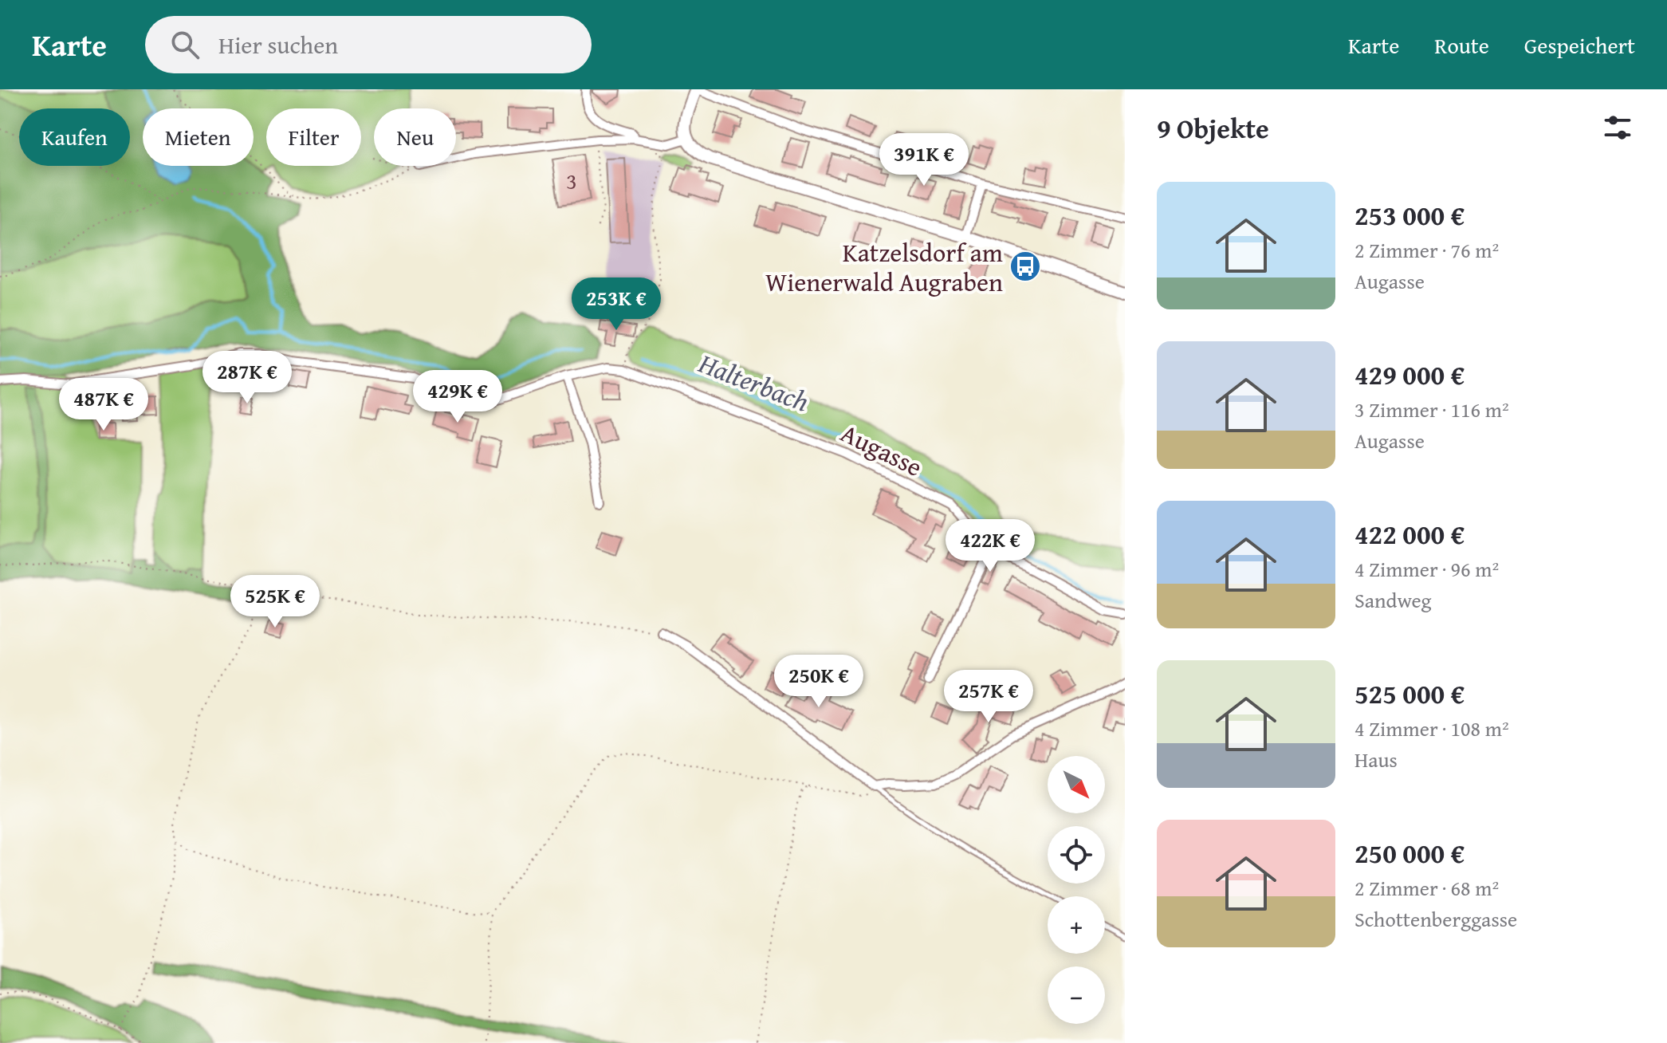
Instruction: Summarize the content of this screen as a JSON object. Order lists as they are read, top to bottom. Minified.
{"streets":{"street":["Augasse"]},"water":["Halterbach"],"places":{"bus stop":["Katzelsdorf am Wienerwald Augraben"]},"house_numbers":["3"],"north":"bottom right","page":{"header":"Karte","search":"Hier suchen","nav":["Karte","Route","Gespeichert"],"heading":"9 Objekte","chip":["Kaufen","Mieten","Filter","Neu"],"price":["391K €","253K €","287K €","429K €","487K €","422K €","525K €","250K €","257K €"],"list":[{"name":"253 000 €","note":"2 Zimmer · 76 m² · Augasse"},{"name":"429 000 €","note":"3 Zimmer · 116 m² · Augasse"},{"name":"422 000 €","note":"4 Zimmer · 96 m² · Sandweg"},{"name":"525 000 €","note":"4 Zimmer · 108 m² · Haus"},{"name":"250 000 €","note":"2 Zimmer · 68 m² · Schottenberggasse"}],"map_buttons":["+","−"]}}
